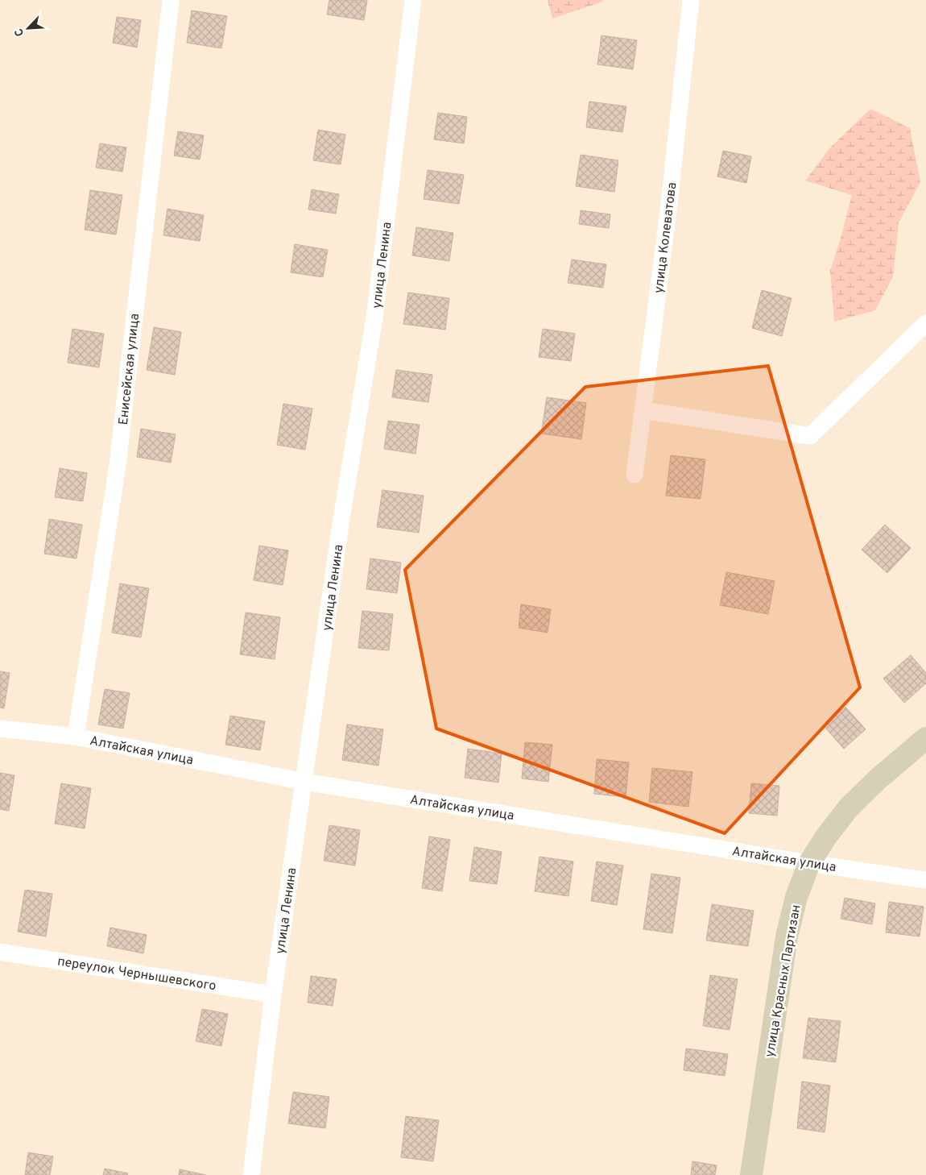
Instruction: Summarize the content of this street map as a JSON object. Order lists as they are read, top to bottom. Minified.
{"streets":{"main road":["улица Красных Партизан"],"street":["улица Колеватова","улица Ленина","Енисейская улица","Алтайская улица","переулок Чернышевского"]},"crossings":[["улица Ленина","Алтайская улица"],["улица Ленина","переулок Чернышевского"],["Енисейская улица","Алтайская улица"],["Алтайская улица","улица Красных Партизан"]],"north":"bottom left"}
